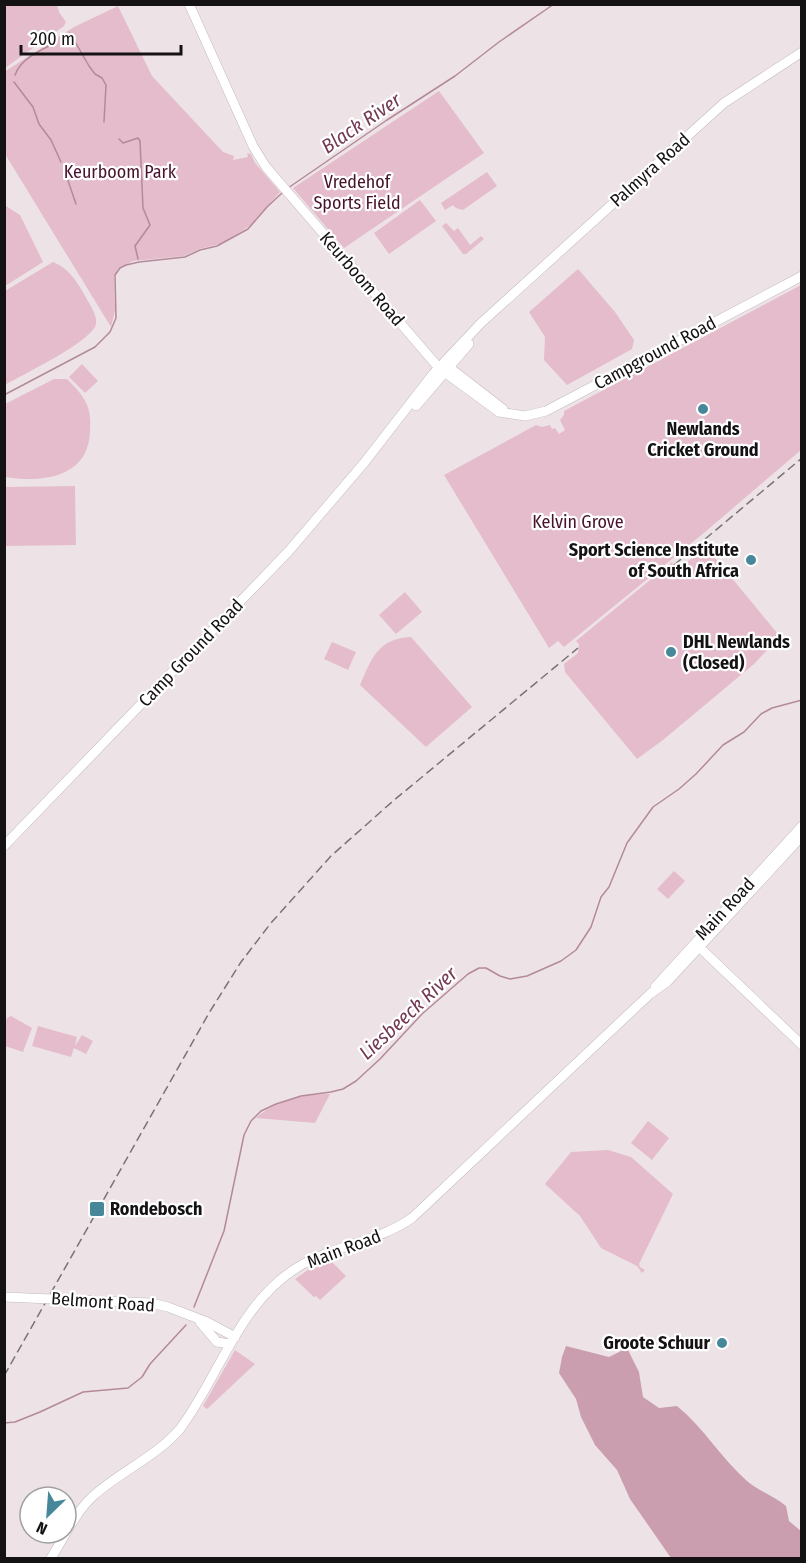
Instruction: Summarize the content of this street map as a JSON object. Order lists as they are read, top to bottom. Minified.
{"streets":{"main road":["Palmyra Road","Keurboom Road","Campground Road","Camp Ground Road","Main Road","Belmont Road"]},"crossings":[["Palmyra Road","Keurboom Road"],["Palmyra Road","Campground Road"],["Palmyra Road","Camp Ground Road"],["Keurboom Road","Campground Road"],["Keurboom Road","Camp Ground Road"],["Campground Road","Camp Ground Road"],["Main Road","Belmont Road"]],"water":["Black River","Liesbeeck River"],"parks":["Keurboom Park","Vredehof Sports Field","Kelvin Grove"],"places":{"other":["Newlands Cricket Ground","Sport Science Institute of South Africa","DHL Newlands (Closed)","Groote Schuur"],"transit":["Rondebosch"]},"scale_bar":"200 m","north":"bottom left"}
